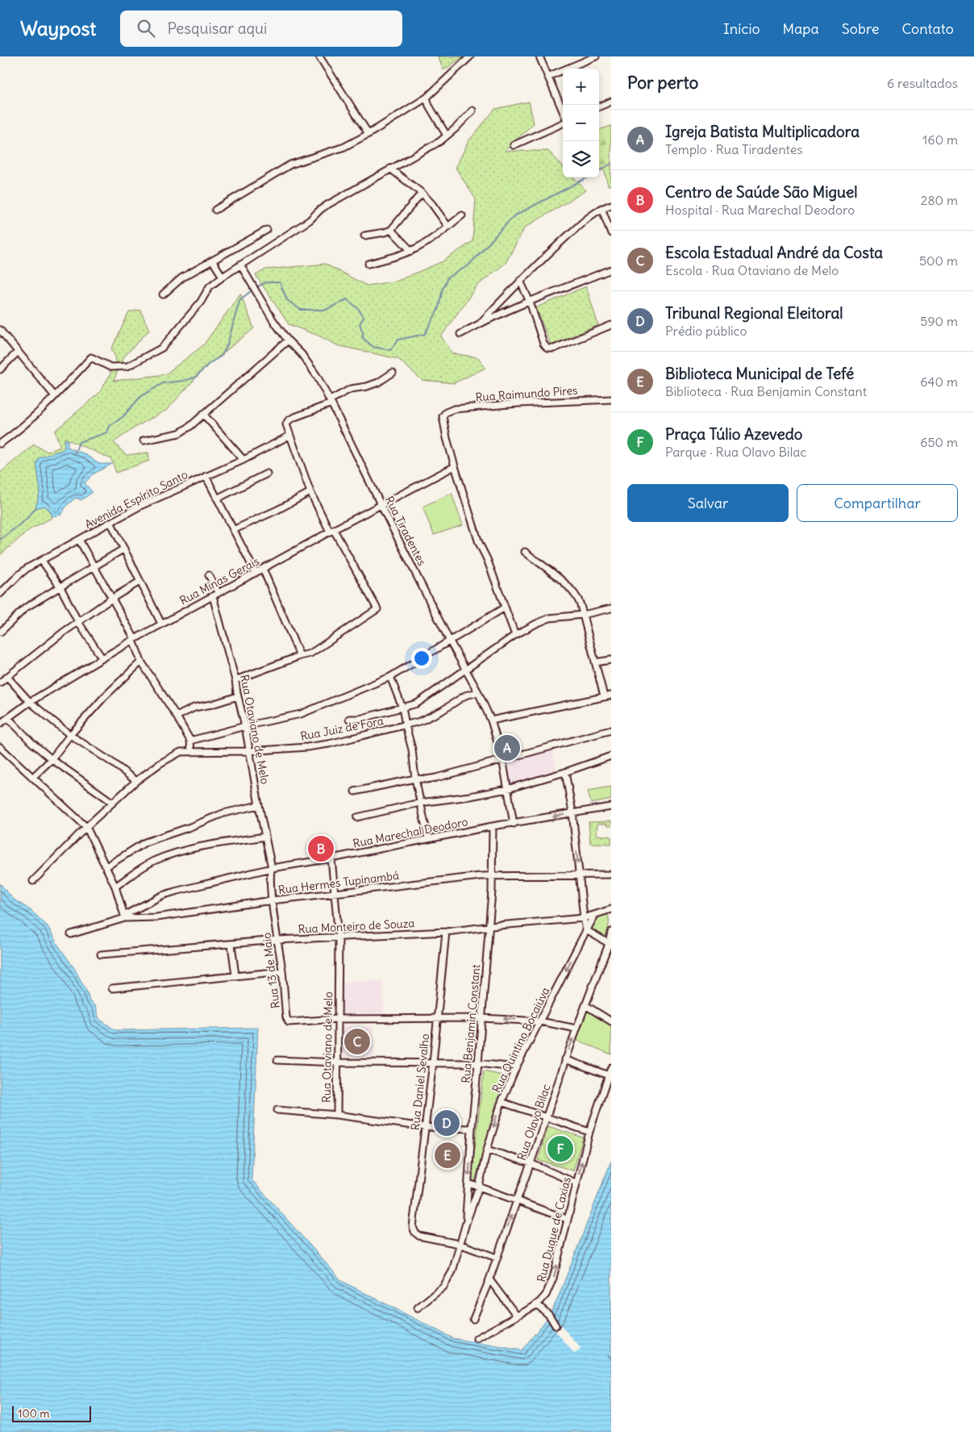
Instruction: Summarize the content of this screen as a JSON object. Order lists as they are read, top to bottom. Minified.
{"streets":{"street":["Rua Raimundo Pires","Avenida Espírito Santo","Rua Tiradentes","Rua Minas Gerais","Rua Juiz de Fora","Rua Otaviano de Melo","Rua Marechal Deodoro","Rua Hermes Tupinambá","Rua Monteiro de Souza","Rua 13 de Maio","Rua Benjamin Constant","Rua Quintino Bocaiúva","Rua Daniel Sevalho","Rua Olavo Bilac","Rua Duque de Caxias"]},"crossings":[["Rua Raimundo Pires","Rua Minas Gerais"],["Rua Tiradentes","Rua Minas Gerais"],["Rua Tiradentes","Rua Juiz de Fora"],["Rua Tiradentes","Rua Marechal Deodoro"],["Rua Minas Gerais","Rua Otaviano de Melo"],["Rua Juiz de Fora","Rua Otaviano de Melo"],["Rua Otaviano de Melo","Rua Marechal Deodoro"],["Rua Otaviano de Melo","Rua Hermes Tupinambá"],["Rua Otaviano de Melo","Rua Monteiro de Souza"],["Rua Otaviano de Melo","Rua 13 de Maio"],["Rua Marechal Deodoro","Rua Hermes Tupinambá"],["Rua Marechal Deodoro","Rua 13 de Maio"],["Rua Marechal Deodoro","Rua Benjamin Constant"],["Rua Hermes Tupinambá","Rua 13 de Maio"],["Rua Hermes Tupinambá","Rua Benjamin Constant"],["Rua Monteiro de Souza","Rua 13 de Maio"],["Rua Monteiro de Souza","Rua Benjamin Constant"],["Rua Monteiro de Souza","Rua Quintino Bocaiúva"],["Rua Monteiro de Souza","Rua Daniel Sevalho"],["Rua Benjamin Constant","Rua Quintino Bocaiúva"],["Rua Quintino Bocaiúva","Rua Daniel Sevalho"]],"one_way":["Rua Duque de Caxias"],"scale_bar":"100 m","page":{"header":"Waypost","search":"Pesquisar aqui","nav":["Início","Mapa","Sobre","Contato"],"heading":["Por perto","6 resultados"],"map_buttons":["+","−"],"list":[{"mark":"A","name":"Igreja Batista Multiplicadora","note":"Templo · Rua Tiradentes","value":"160 m"},{"mark":"B","name":"Centro de Saúde São Miguel","note":"Hospital · Rua Marechal Deodoro","value":"280 m"},{"mark":"C","name":"Escola Estadual André da Costa","note":"Escola · Rua Otaviano de Melo","value":"500 m"},{"mark":"D","name":"Tribunal Regional Eleitoral","note":"Prédio público","value":"590 m"},{"mark":"E","name":"Biblioteca Municipal de Tefé","note":"Biblioteca · Rua Benjamin Constant","value":"640 m"},{"mark":"F","name":"Praça Túlio Azevedo","note":"Parque · Rua Olavo Bilac","value":"650 m"}],"buttons":["Salvar","Compartilhar"],"pins":["A","B","C","D","F","E"],"scale":"100 m"}}
